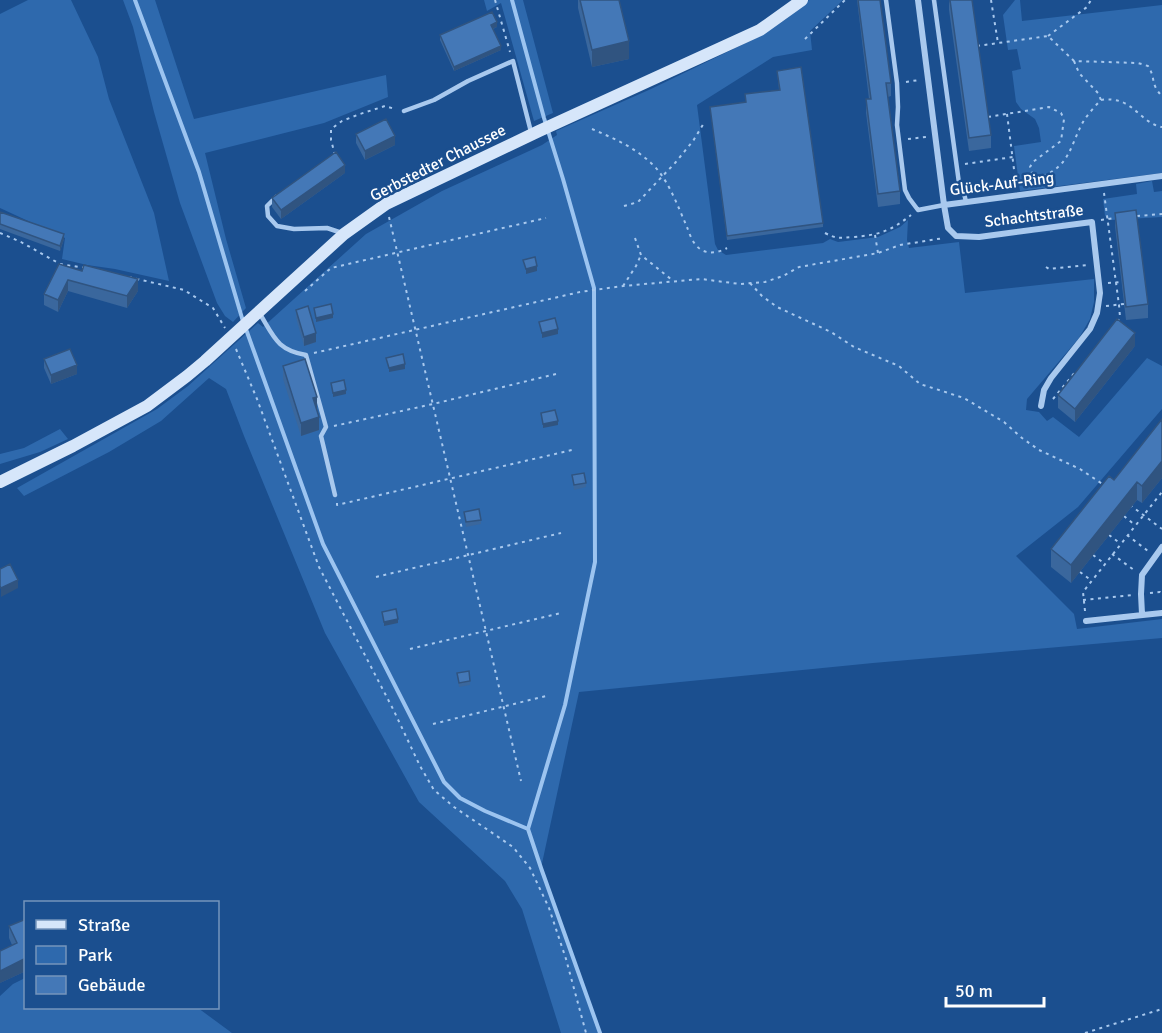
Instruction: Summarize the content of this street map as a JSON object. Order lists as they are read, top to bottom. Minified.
{"streets":{"main road":["Gerbstedter Chaussee"],"street":["Glück-Auf-Ring","Schachtstraße"]},"legend":["Straße","Park","Gebäude"],"scale_bar":"50 m"}
